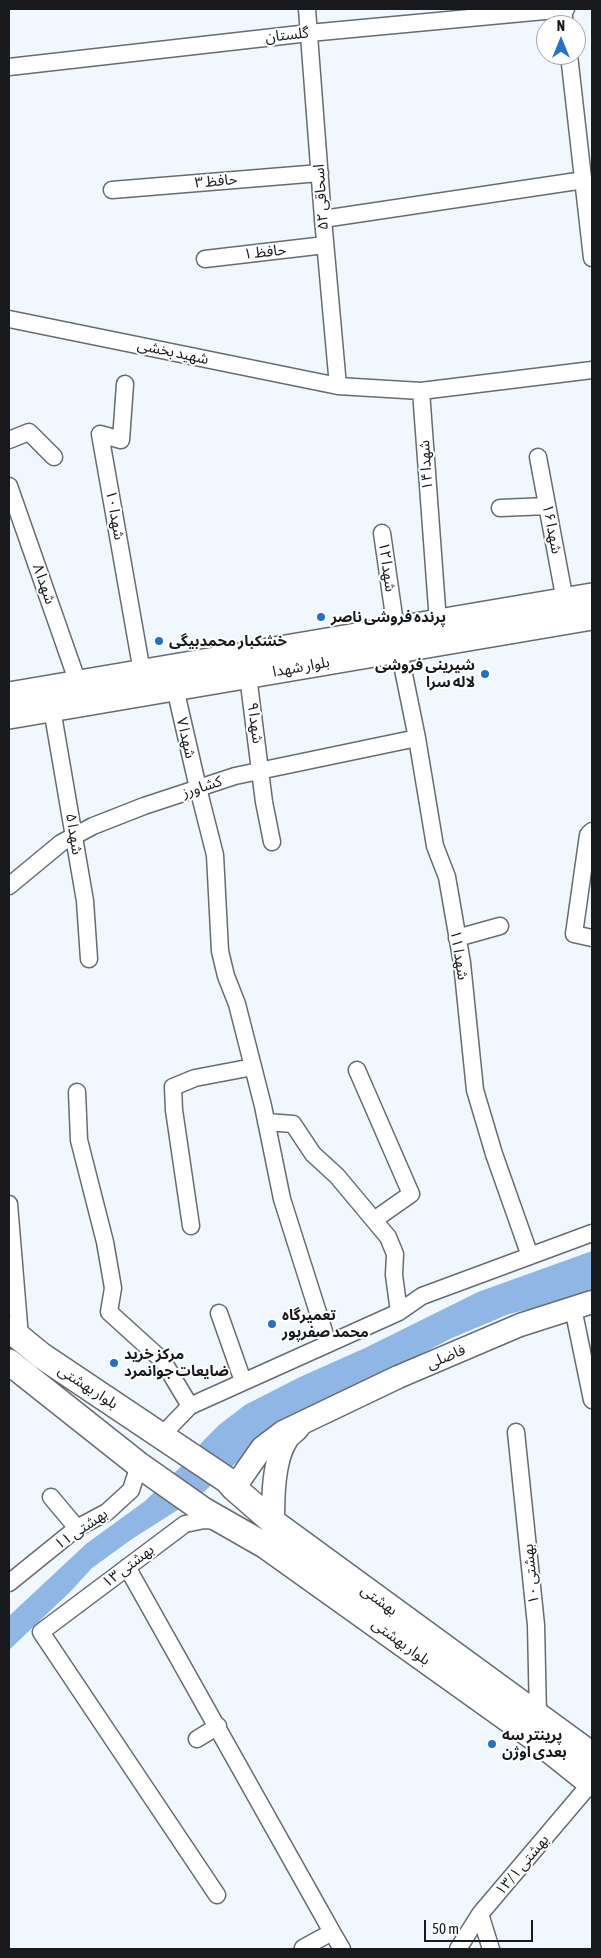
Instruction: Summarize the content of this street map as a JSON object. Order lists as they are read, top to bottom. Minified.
{"streets":{"main road":["بلوار شهدا","فاضلی","بلوار بهشتی","بهشتی"],"street":["گلستان","حافظ ۳","اسحاقی ۵۲","حافظ ۱","شهید بخشی","شهدا ۱۴","شهدا ۱۰","شهدا ۱۶","شهدا ۱۲","شهدا ۸","شهدا ۹","شهدا ۷","کشاورز","شهدا ۵","شهدا ۱۱","بهشتی ۱۱","بهشتی ۱۳","بهشتی ۱۰","بهشتی ۱۳/۱"]},"crossings":[["گلستان","اسحاقی ۵۲"],["حافظ ۳","اسحاقی ۵۲"],["اسحاقی ۵۲","حافظ ۱"],["اسحاقی ۵۲","شهید بخشی"],["شهدا ۱۴","بلوار شهدا"],["شهدا ۱۰","بلوار شهدا"],["شهدا ۱۶","بلوار شهدا"],["شهدا ۱۲","بلوار شهدا"],["شهدا ۱۲","شهدا ۱۱"],["شهدا ۸","بلوار شهدا"],["بلوار شهدا","شهدا ۹"],["بلوار شهدا","شهدا ۷"],["بلوار شهدا","شهدا ۵"],["بلوار شهدا","شهدا ۱۱"],["شهدا ۹","کشاورز"],["شهدا ۷","کشاورز"],["کشاورز","شهدا ۵"],["کشاورز","شهدا ۱۱"],["فاضلی","بهشتی"],["بلوار بهشتی","بهشتی ۱۱"],["بلوار بهشتی","بهشتی ۱۳"],["بلوار بهشتی","بهشتی"],["بلوار بهشتی","بهشتی ۱۳/۱"],["بهشتی ۱۰","بهشتی"]],"places":["پرنده فروشی ناصر","خشکبار محمدبیگی","شیرینی فروشی لاله سرا","تعمیرگاه محمد صفرپور","مرکز خرید ضایعات جوانمرد","پرینتر سه بعدی اوژن"],"scale_bar":"50 m","north":"top"}
